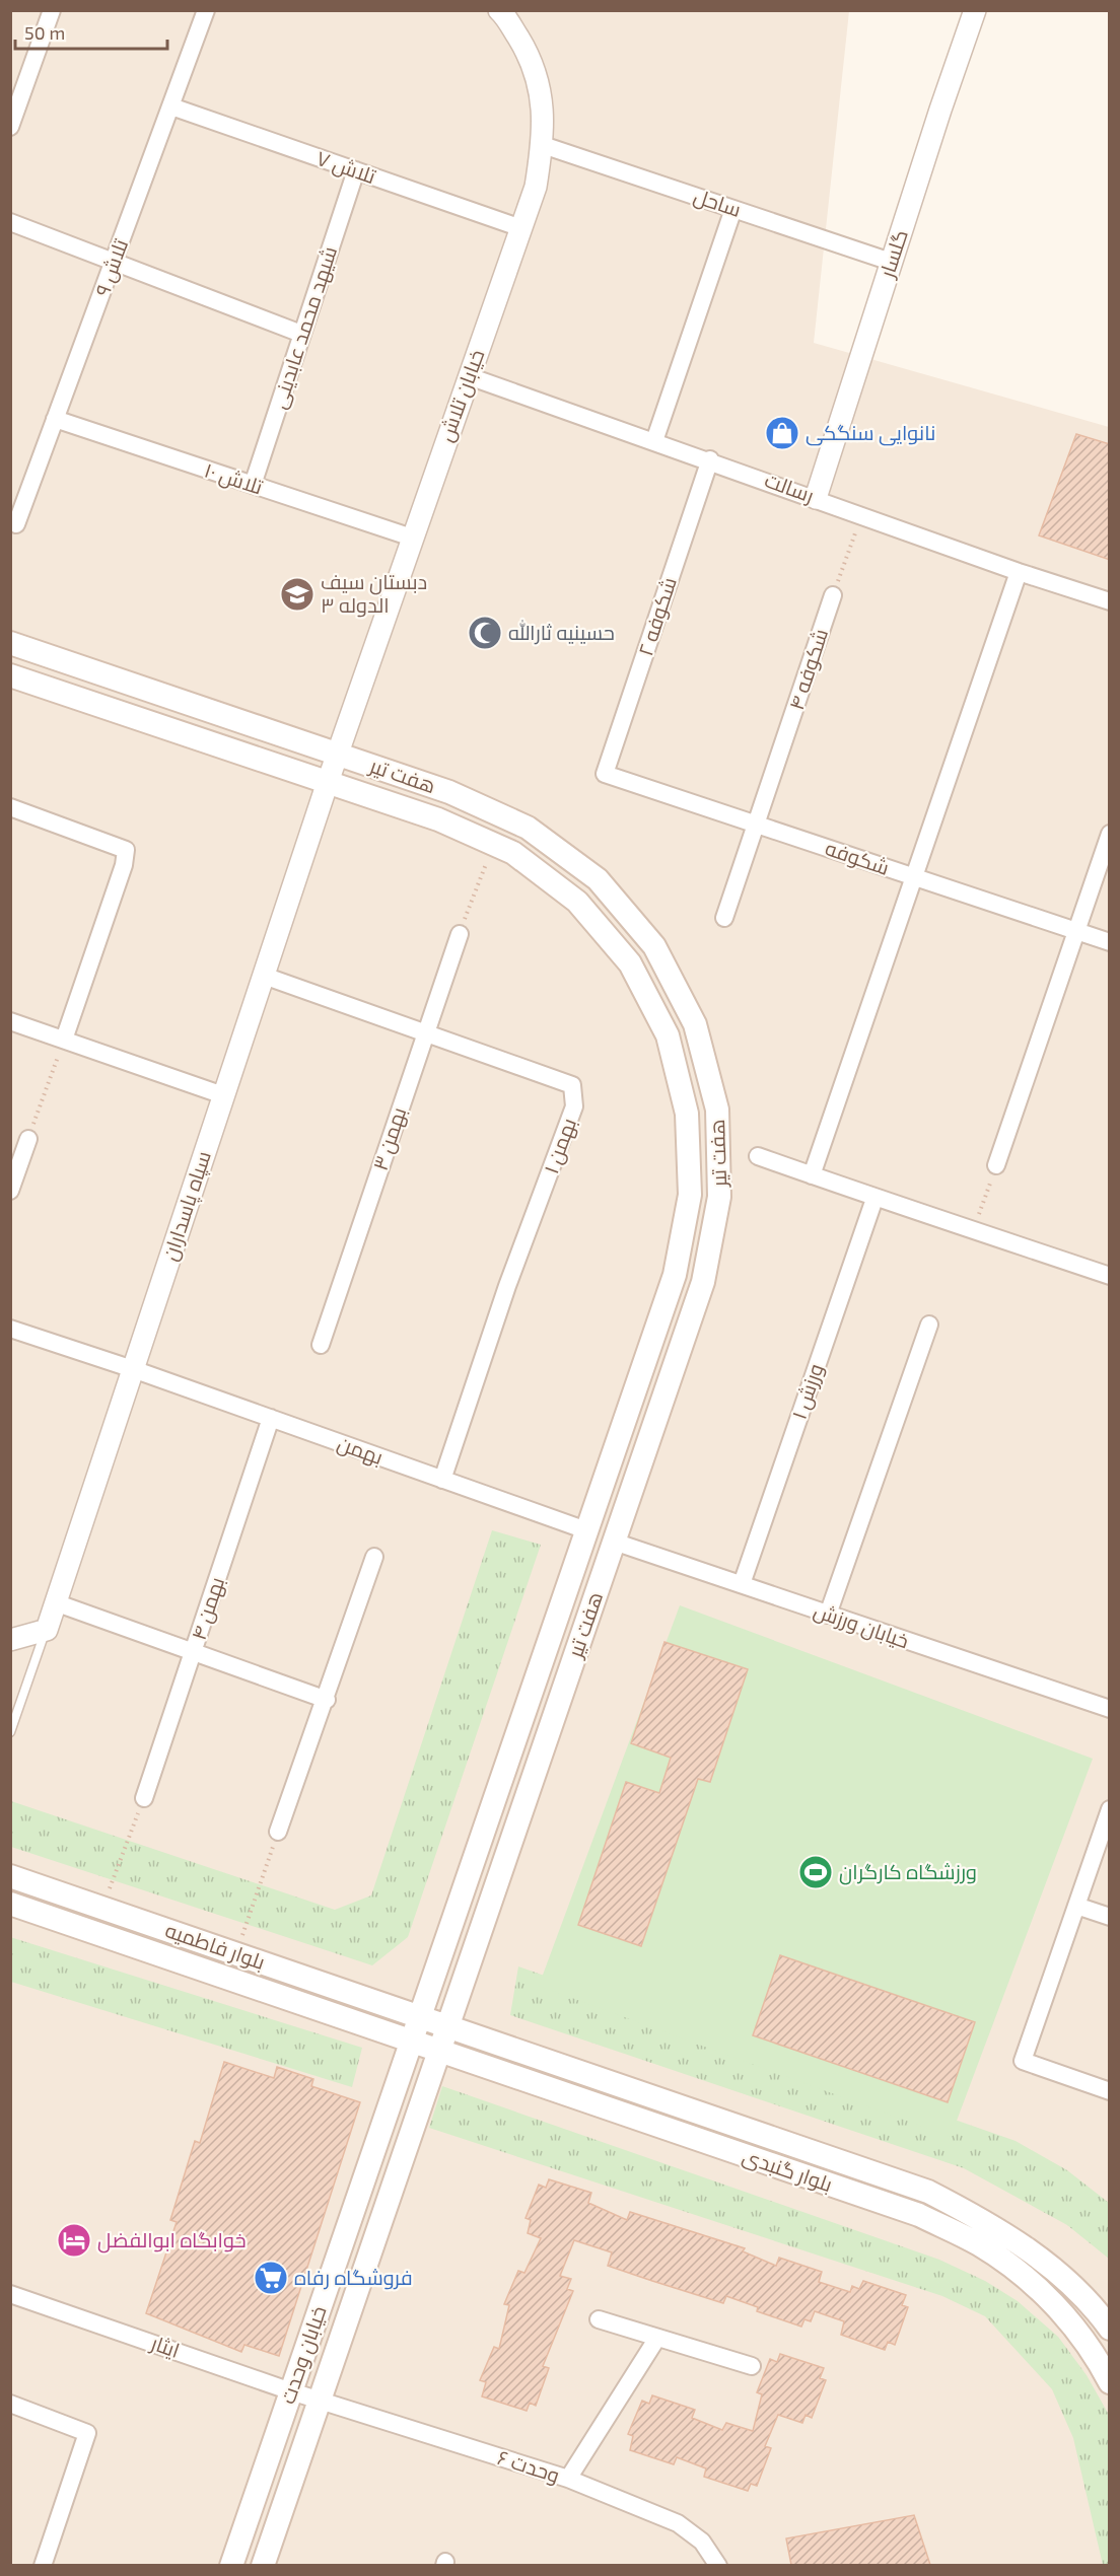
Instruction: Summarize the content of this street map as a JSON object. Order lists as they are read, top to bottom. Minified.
{"streets":{"main road":["هفت تیر","بلوار فاطمیه","بلوار گنبدی","خیابان وحدت"],"street":["تلاش ۷","ساحل","گلسار","تلاش ۹","شیهد محمد عابدینی","خیابان تلاش","تلاش ۱۰","رسالت","شکوفه ۲","شکوفه ۴","شکوفه","بهمن ۳","بهمن ۱","سپاه پاسداران","ورزش ۱","بهمن","بهمن ۴","خیابان ورزش","ایثار","وحدت ۶"]},"crossings":[["تلاش ۷","تلاش ۹"],["تلاش ۷","شیهد محمد عابدینی"],["تلاش ۷","خیابان تلاش"],["ساحل","گلسار"],["ساحل","خیابان تلاش"],["گلسار","رسالت"],["تلاش ۹","تلاش ۱۰"],["شیهد محمد عابدینی","تلاش ۱۰"],["خیابان تلاش","تلاش ۱۰"],["خیابان تلاش","رسالت"],["خیابان تلاش","هفت تیر"],["خیابان تلاش","سپاه پاسداران"],["رسالت","شکوفه ۲"],["شکوفه ۲","شکوفه"],["شکوفه ۴","شکوفه"],["هفت تیر","سپاه پاسداران"],["هفت تیر","بهمن"],["هفت تیر","خیابان ورزش"],["هفت تیر","بلوار فاطمیه"],["هفت تیر","بلوار گنبدی"],["هفت تیر","خیابان وحدت"],["بهمن ۳","بهمن ۱"],["بهمن ۱","سپاه پاسداران"],["بهمن ۱","بهمن"],["سپاه پاسداران","بهمن"],["ورزش ۱","خیابان ورزش"],["بهمن","بهمن ۴"],["بلوار فاطمیه","بلوار گنبدی"],["بلوار فاطمیه","خیابان وحدت"],["بلوار گنبدی","خیابان وحدت"],["ایثار","خیابان وحدت"],["ایثار","وحدت ۶"],["خیابان وحدت","وحدت ۶"]],"places":{"shop":["نانوایی سنگکی"],"school or university":["دبستان سیف الدوله ۳"],"mosque":["حسینیه ثارالله"],"sports":["ورزشگاه کارگران"],"hotel":["خوابگاه ابوالفضل"],"supermarket":["فروشگاه رفاه"]},"scale_bar":"50 m"}
